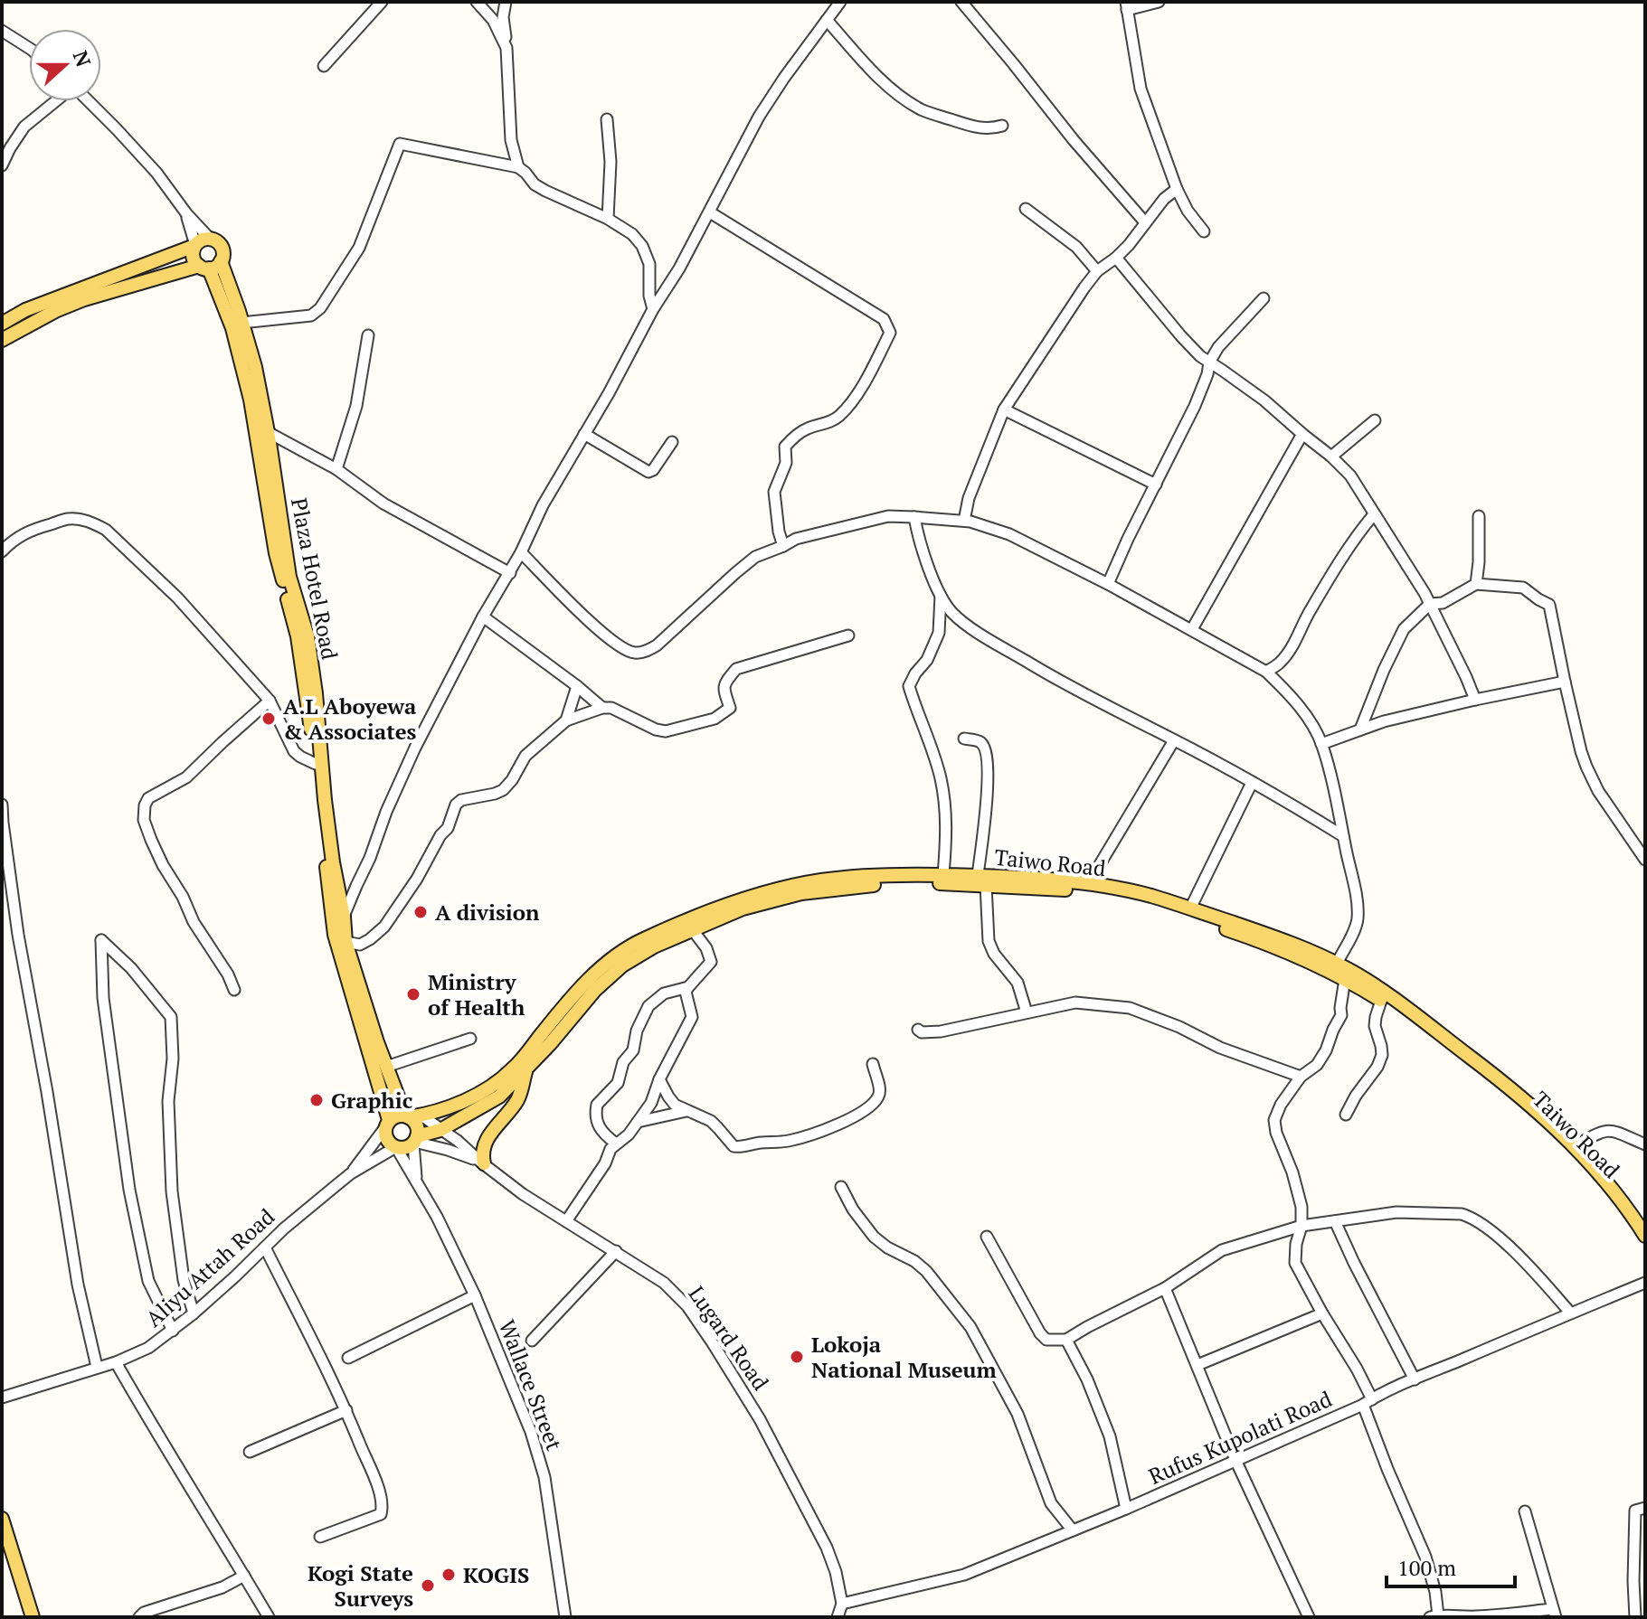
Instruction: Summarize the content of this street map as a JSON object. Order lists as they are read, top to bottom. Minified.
{"streets":{"main road":["Plaza Hotel Road","Taiwo Road"],"street":["Aliyu Attah Road","Lugard Road","Wallace Street","Rufus Kupolati Road"]},"crossings":[["Plaza Hotel Road","Taiwo Road"],["Plaza Hotel Road","Lugard Road"],["Plaza Hotel Road","Wallace Street"],["Taiwo Road","Lugard Road"],["Taiwo Road","Wallace Street"],["Lugard Road","Wallace Street"],["Lugard Road","Rufus Kupolati Road"]],"places":["A.L Aboyewa & Associates","A division","Ministry of Health","Graphic","Lokoja National Museum","KOGIS","Kogi State Surveys"],"scale_bar":"100 m","north":"right"}
